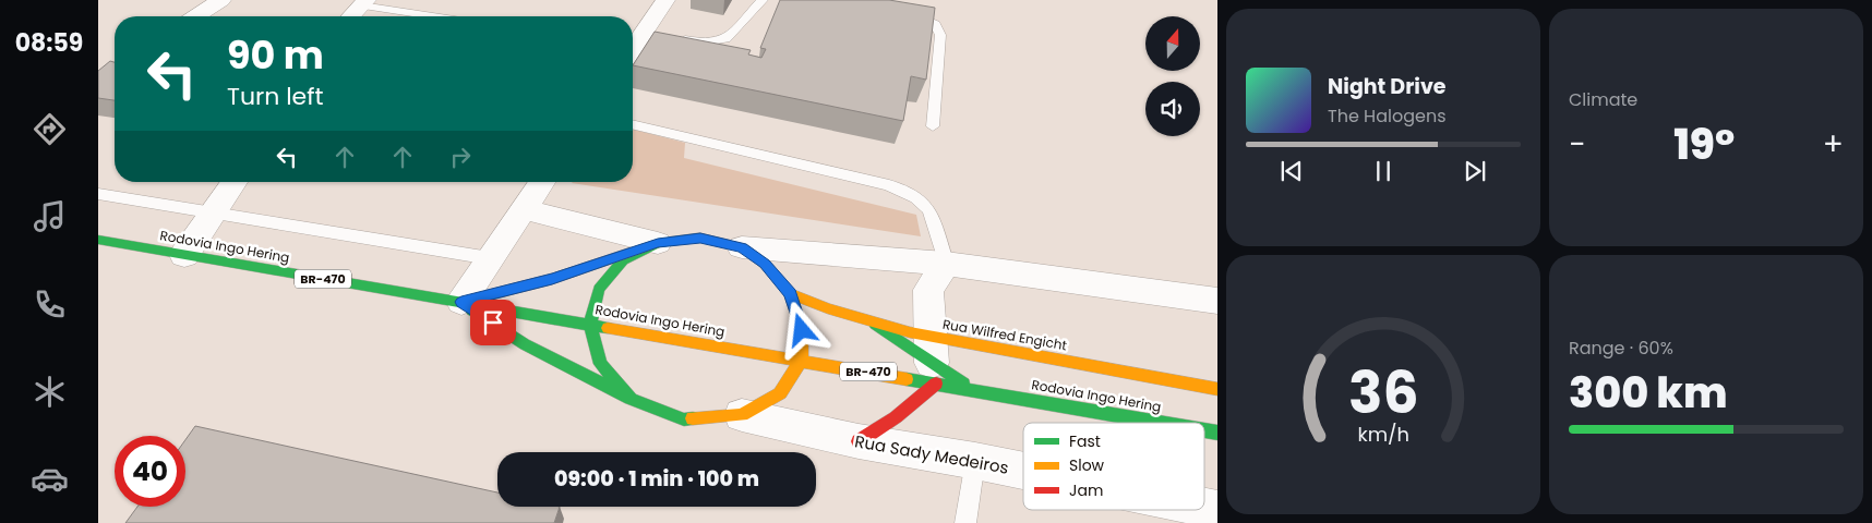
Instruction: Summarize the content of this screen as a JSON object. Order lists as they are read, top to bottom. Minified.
{"streets":{"main road":["Rodovia Ingo Hering","BR-470","Rua Wilfred Engicht"],"street":["Rua Sady Medeiros"]},"crossings":[["Rodovia Ingo Hering","Rua Wilfred Engicht"]],"legend":["Fast","Slow","Jam"],"north":"top","page":{"tabs":"08:59","tile":["Climate",["Range · 60%","300 km"]],"turn":["90 m","Turn left"],"song":["Night Drive","The Halogens"],"heat":["−","19°","+"],"limit":"40","trip":"09:00 · 1 min · 100 m","gauge":["36","km/h"]}}
